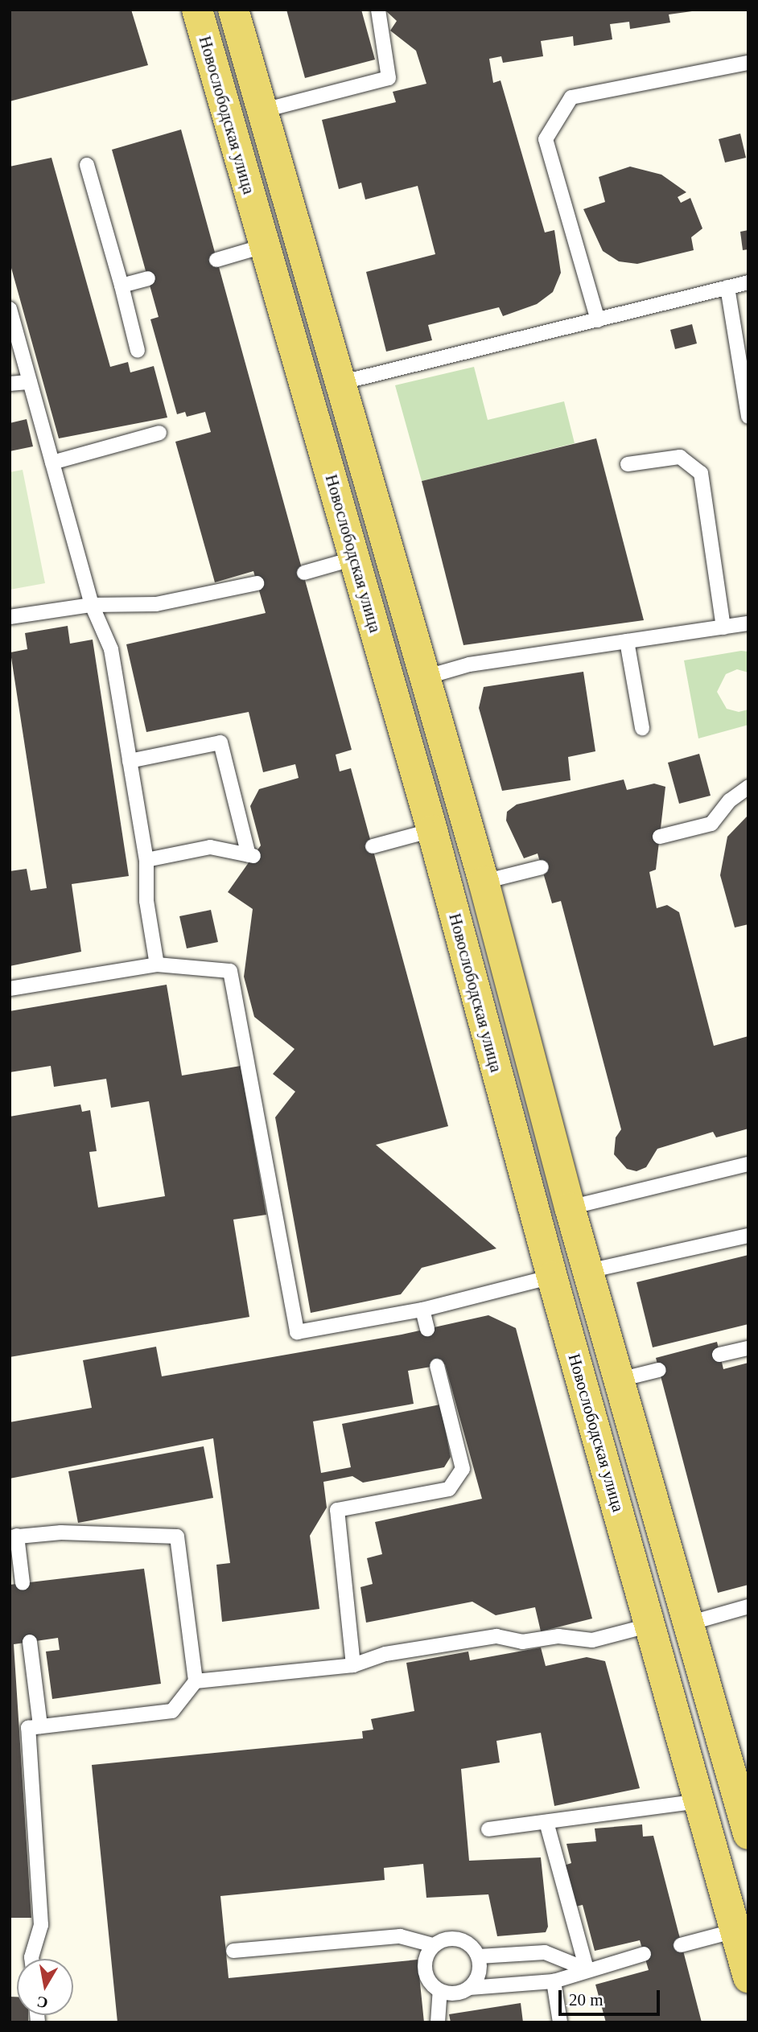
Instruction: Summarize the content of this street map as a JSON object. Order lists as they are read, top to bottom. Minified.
{"streets":{"main road":["Новослободская улица"]},"scale_bar":"20 m","north":"bottom"}
